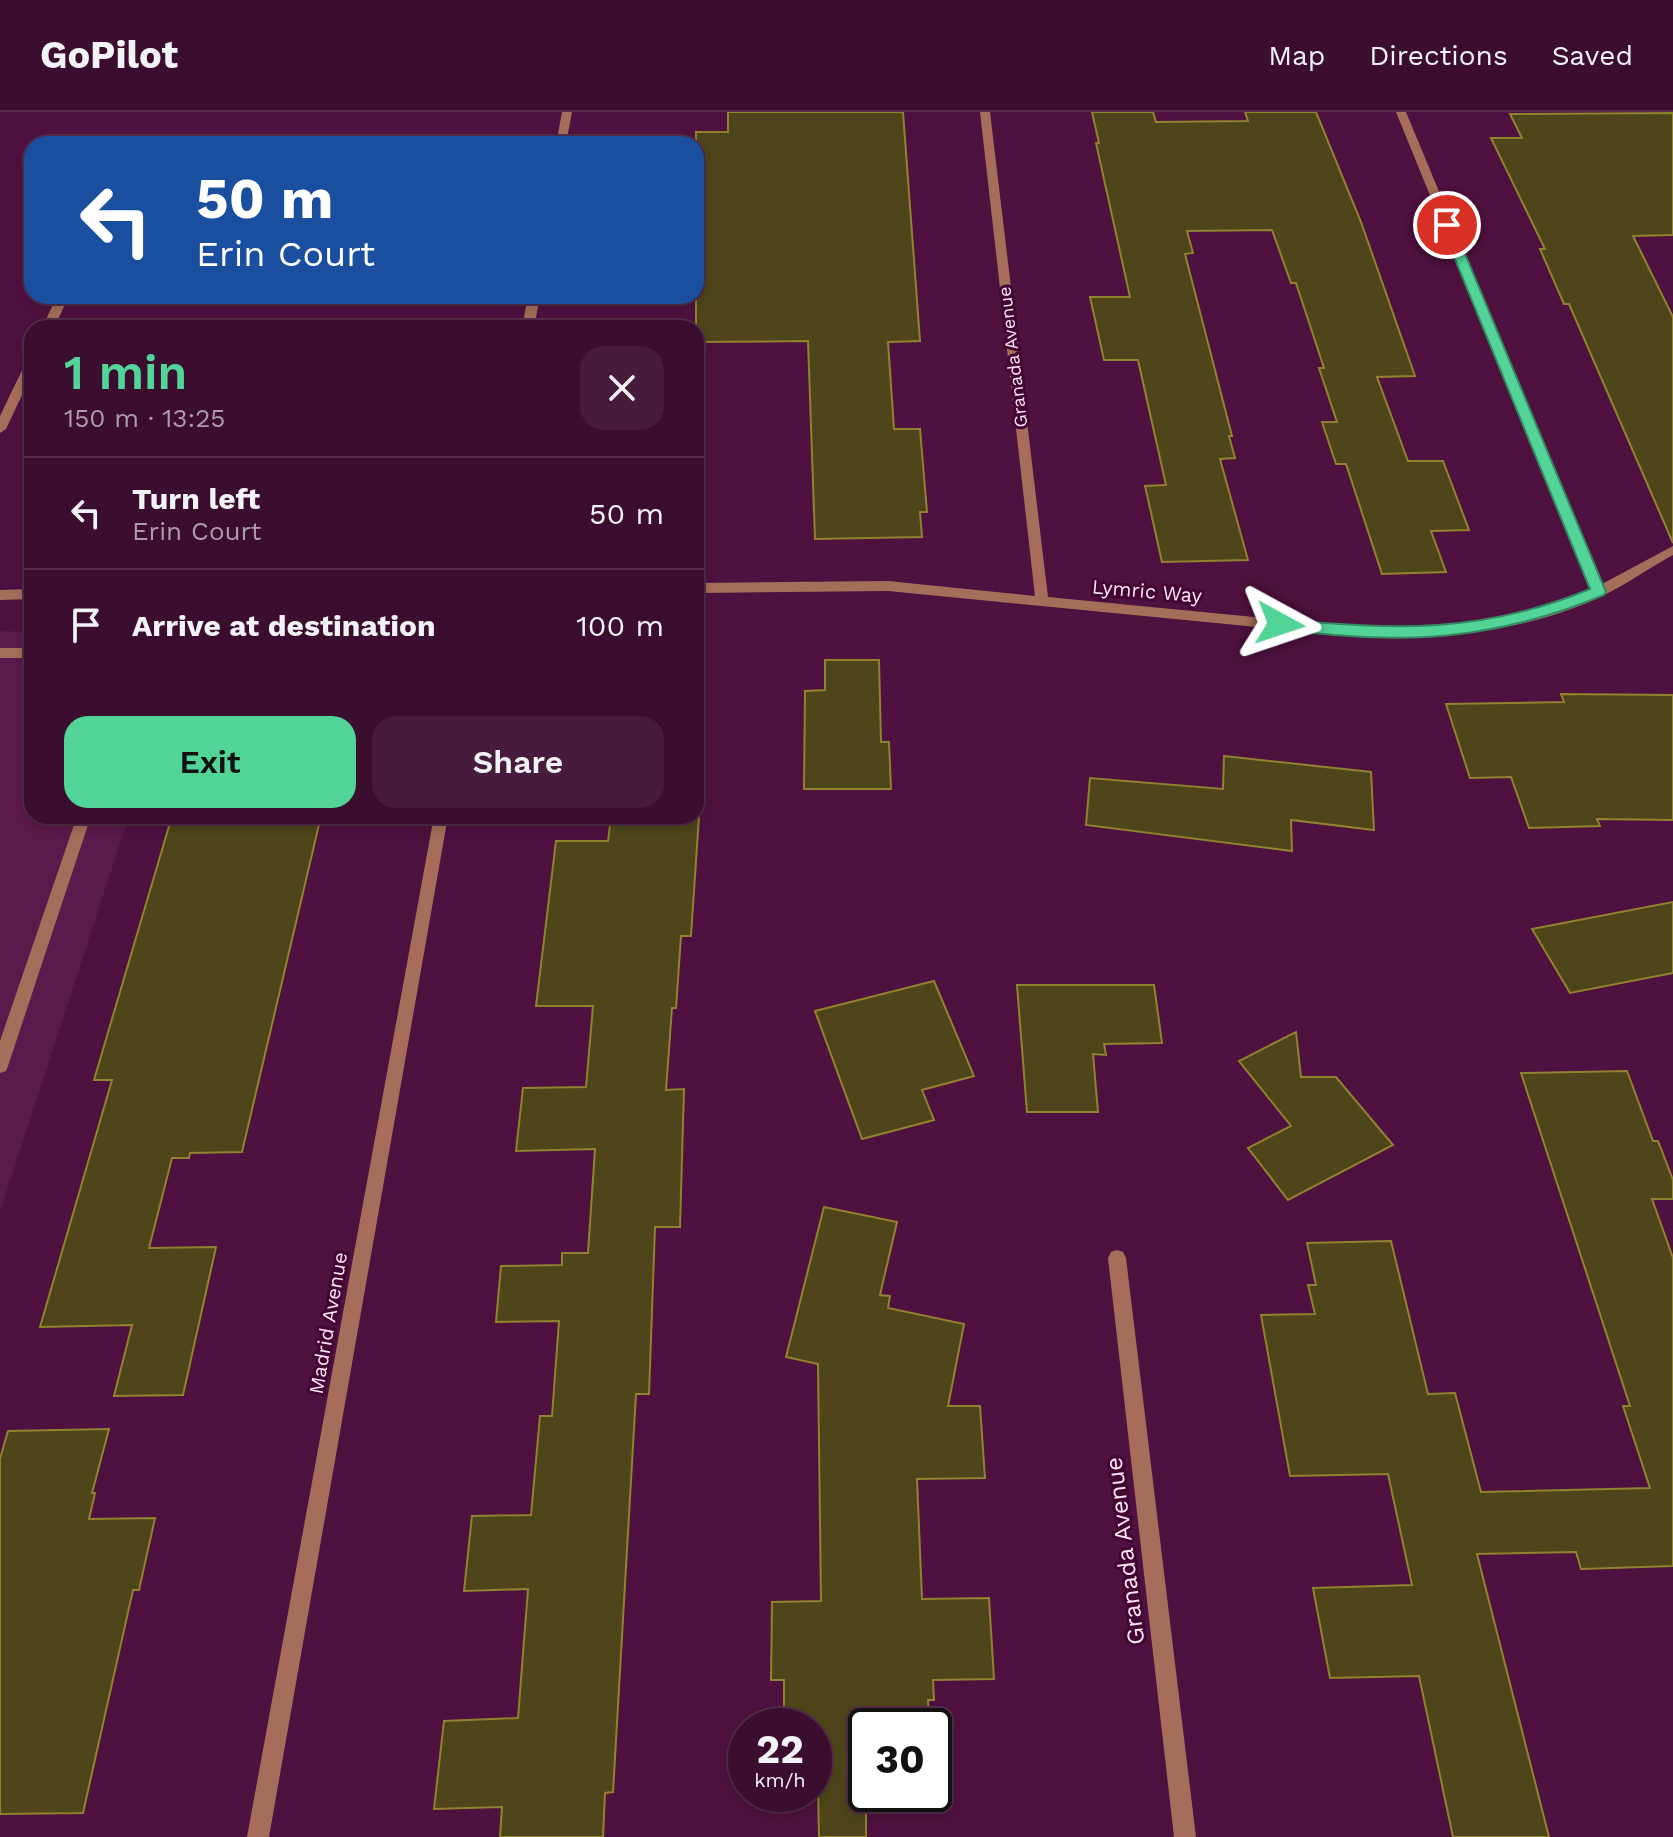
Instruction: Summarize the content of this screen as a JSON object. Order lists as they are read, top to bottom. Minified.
{"streets":{"street":["Granada Avenue","Lymric Way","Madrid Avenue"]},"crossings":[["Granada Avenue","Lymric Way"]],"page":{"header":"GoPilot","nav":["Map","Directions","Saved"],"turn":["50 m","Erin Court"],"heading":["1 min","150 m · 13:25"],"list":[{"name":"Turn left","note":"Erin Court","value":"50 m"},{"name":"Arrive at destination","value":"100 m"}],"buttons":["Exit","Share"],"speed":"22 km/h","limit":"30"}}
